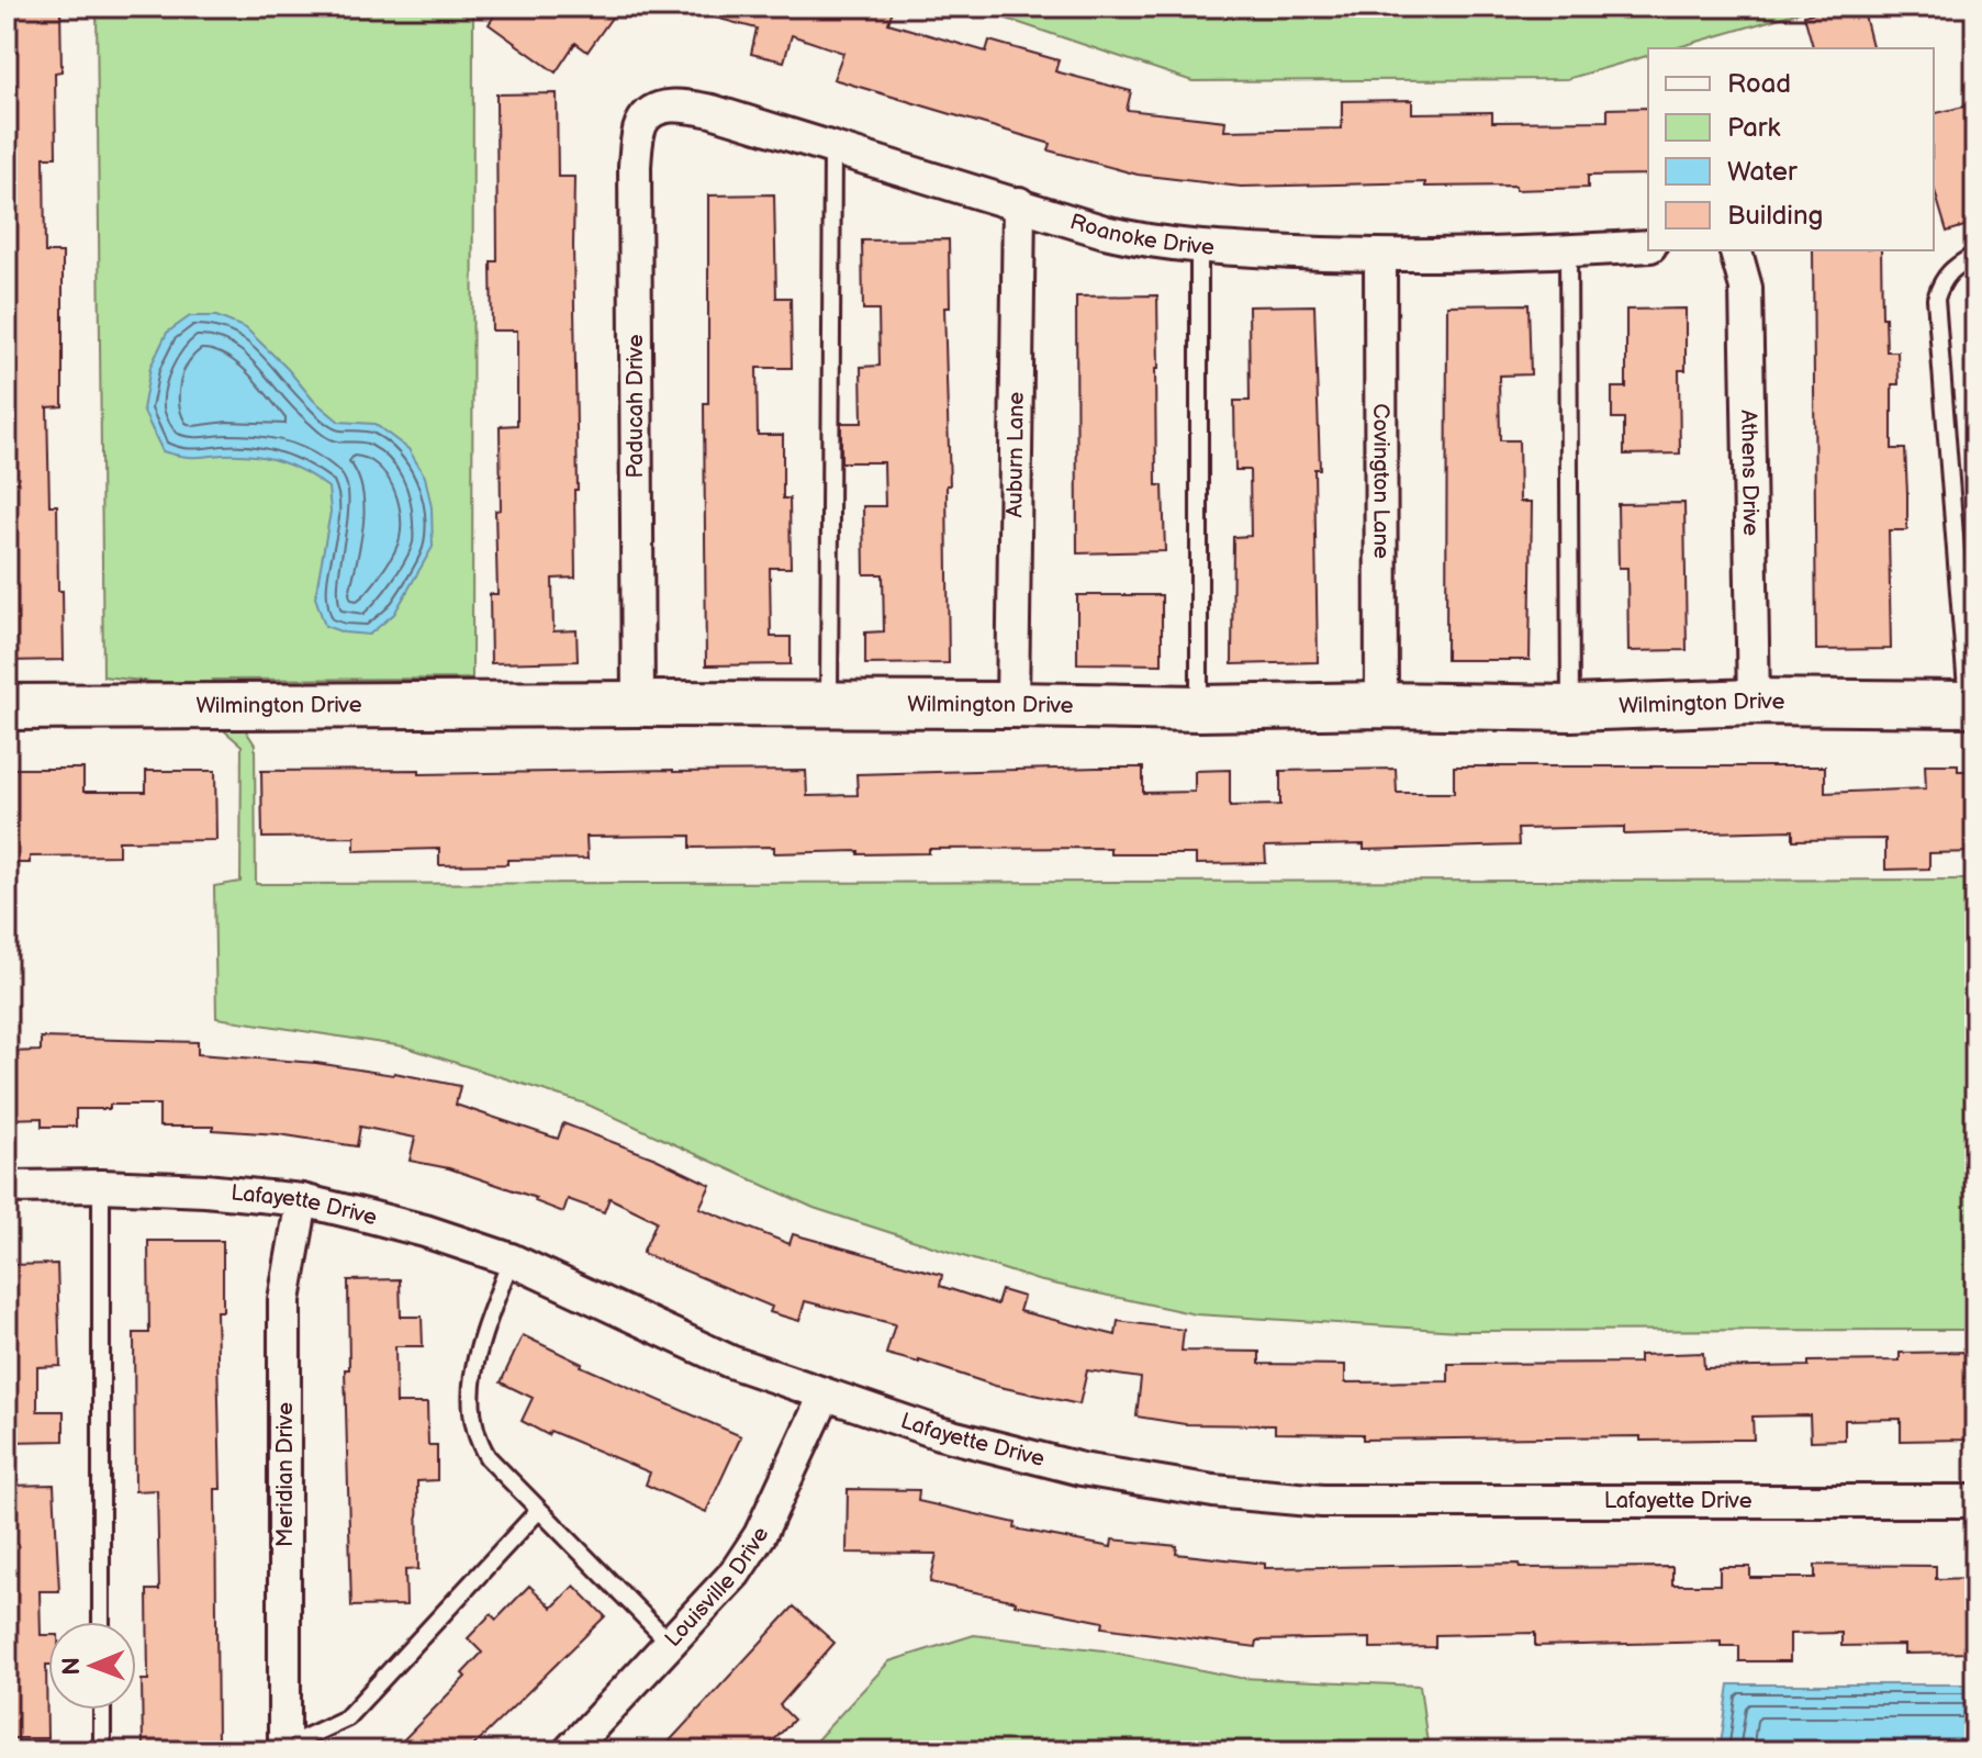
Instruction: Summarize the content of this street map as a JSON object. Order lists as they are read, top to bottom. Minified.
{"streets":{"street":["Roanoke Drive","Paducah Drive","Auburn Lane","Athens Drive","Covington Lane","Wilmington Drive","Lafayette Drive","Meridian Drive","Louisville Drive"]},"crossings":[["Roanoke Drive","Paducah Drive"],["Roanoke Drive","Auburn Lane"],["Roanoke Drive","Covington Lane"],["Paducah Drive","Wilmington Drive"],["Auburn Lane","Wilmington Drive"],["Athens Drive","Wilmington Drive"],["Covington Lane","Wilmington Drive"],["Lafayette Drive","Meridian Drive"],["Lafayette Drive","Louisville Drive"]],"legend":["Road","Park","Water","Building"],"north":"left"}
